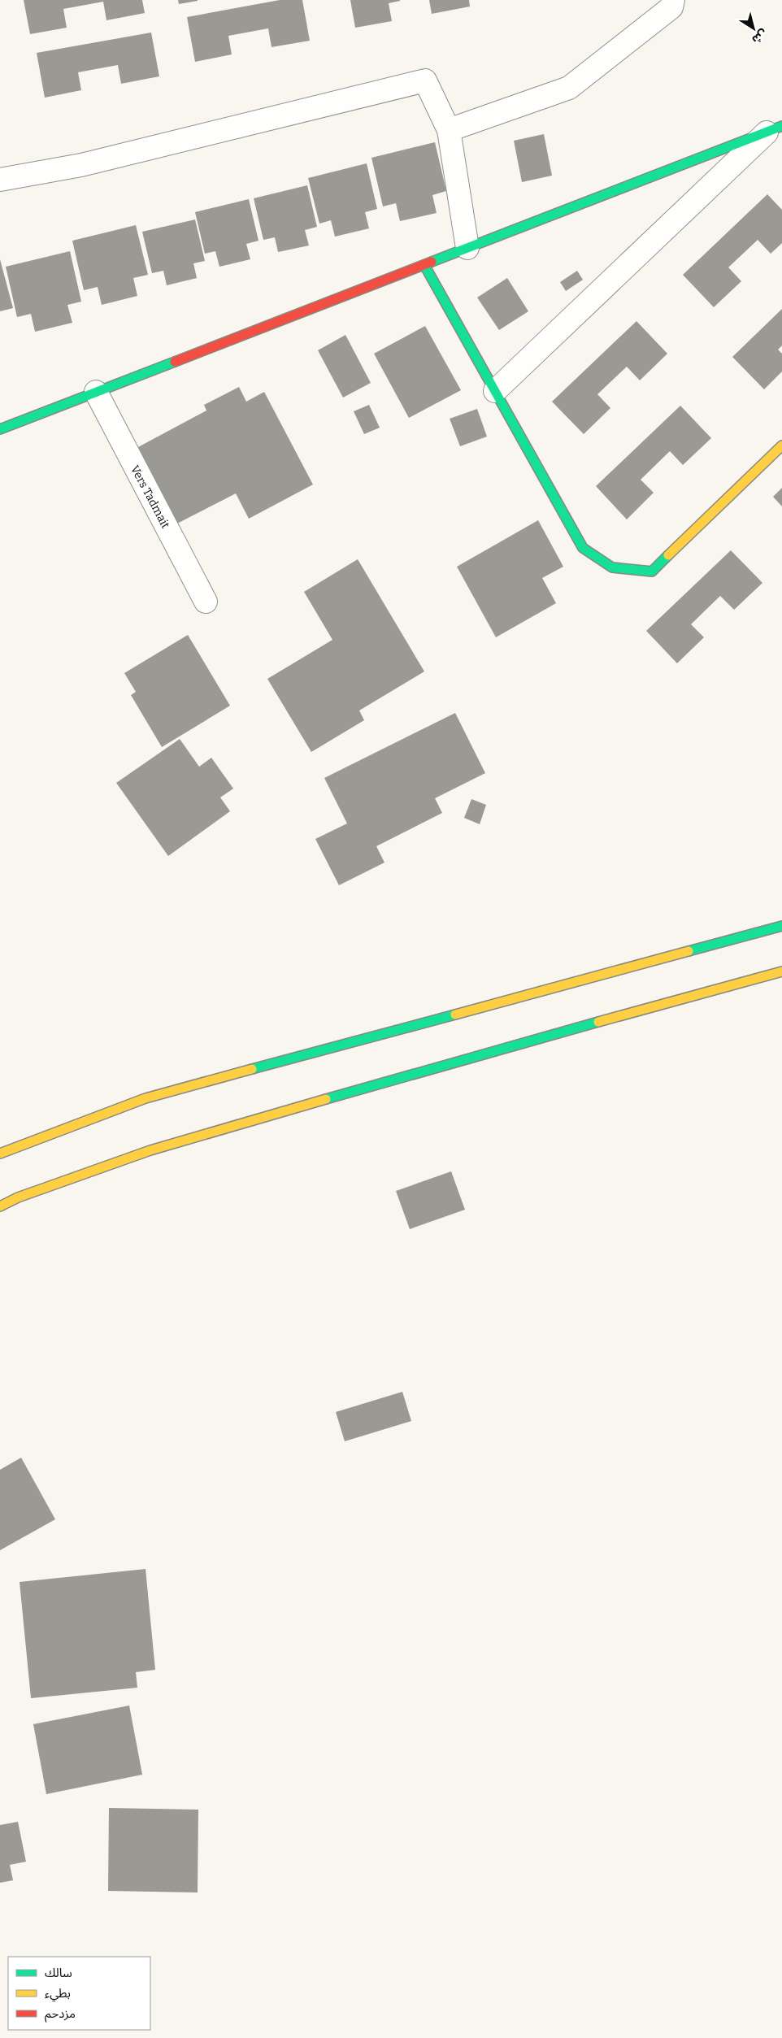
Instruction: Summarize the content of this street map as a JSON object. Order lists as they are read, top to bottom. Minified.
{"streets":{"street":["Vers Tadmait"]},"legend":["سالك","بطيء","مزدحم"],"north":"bottom right"}
